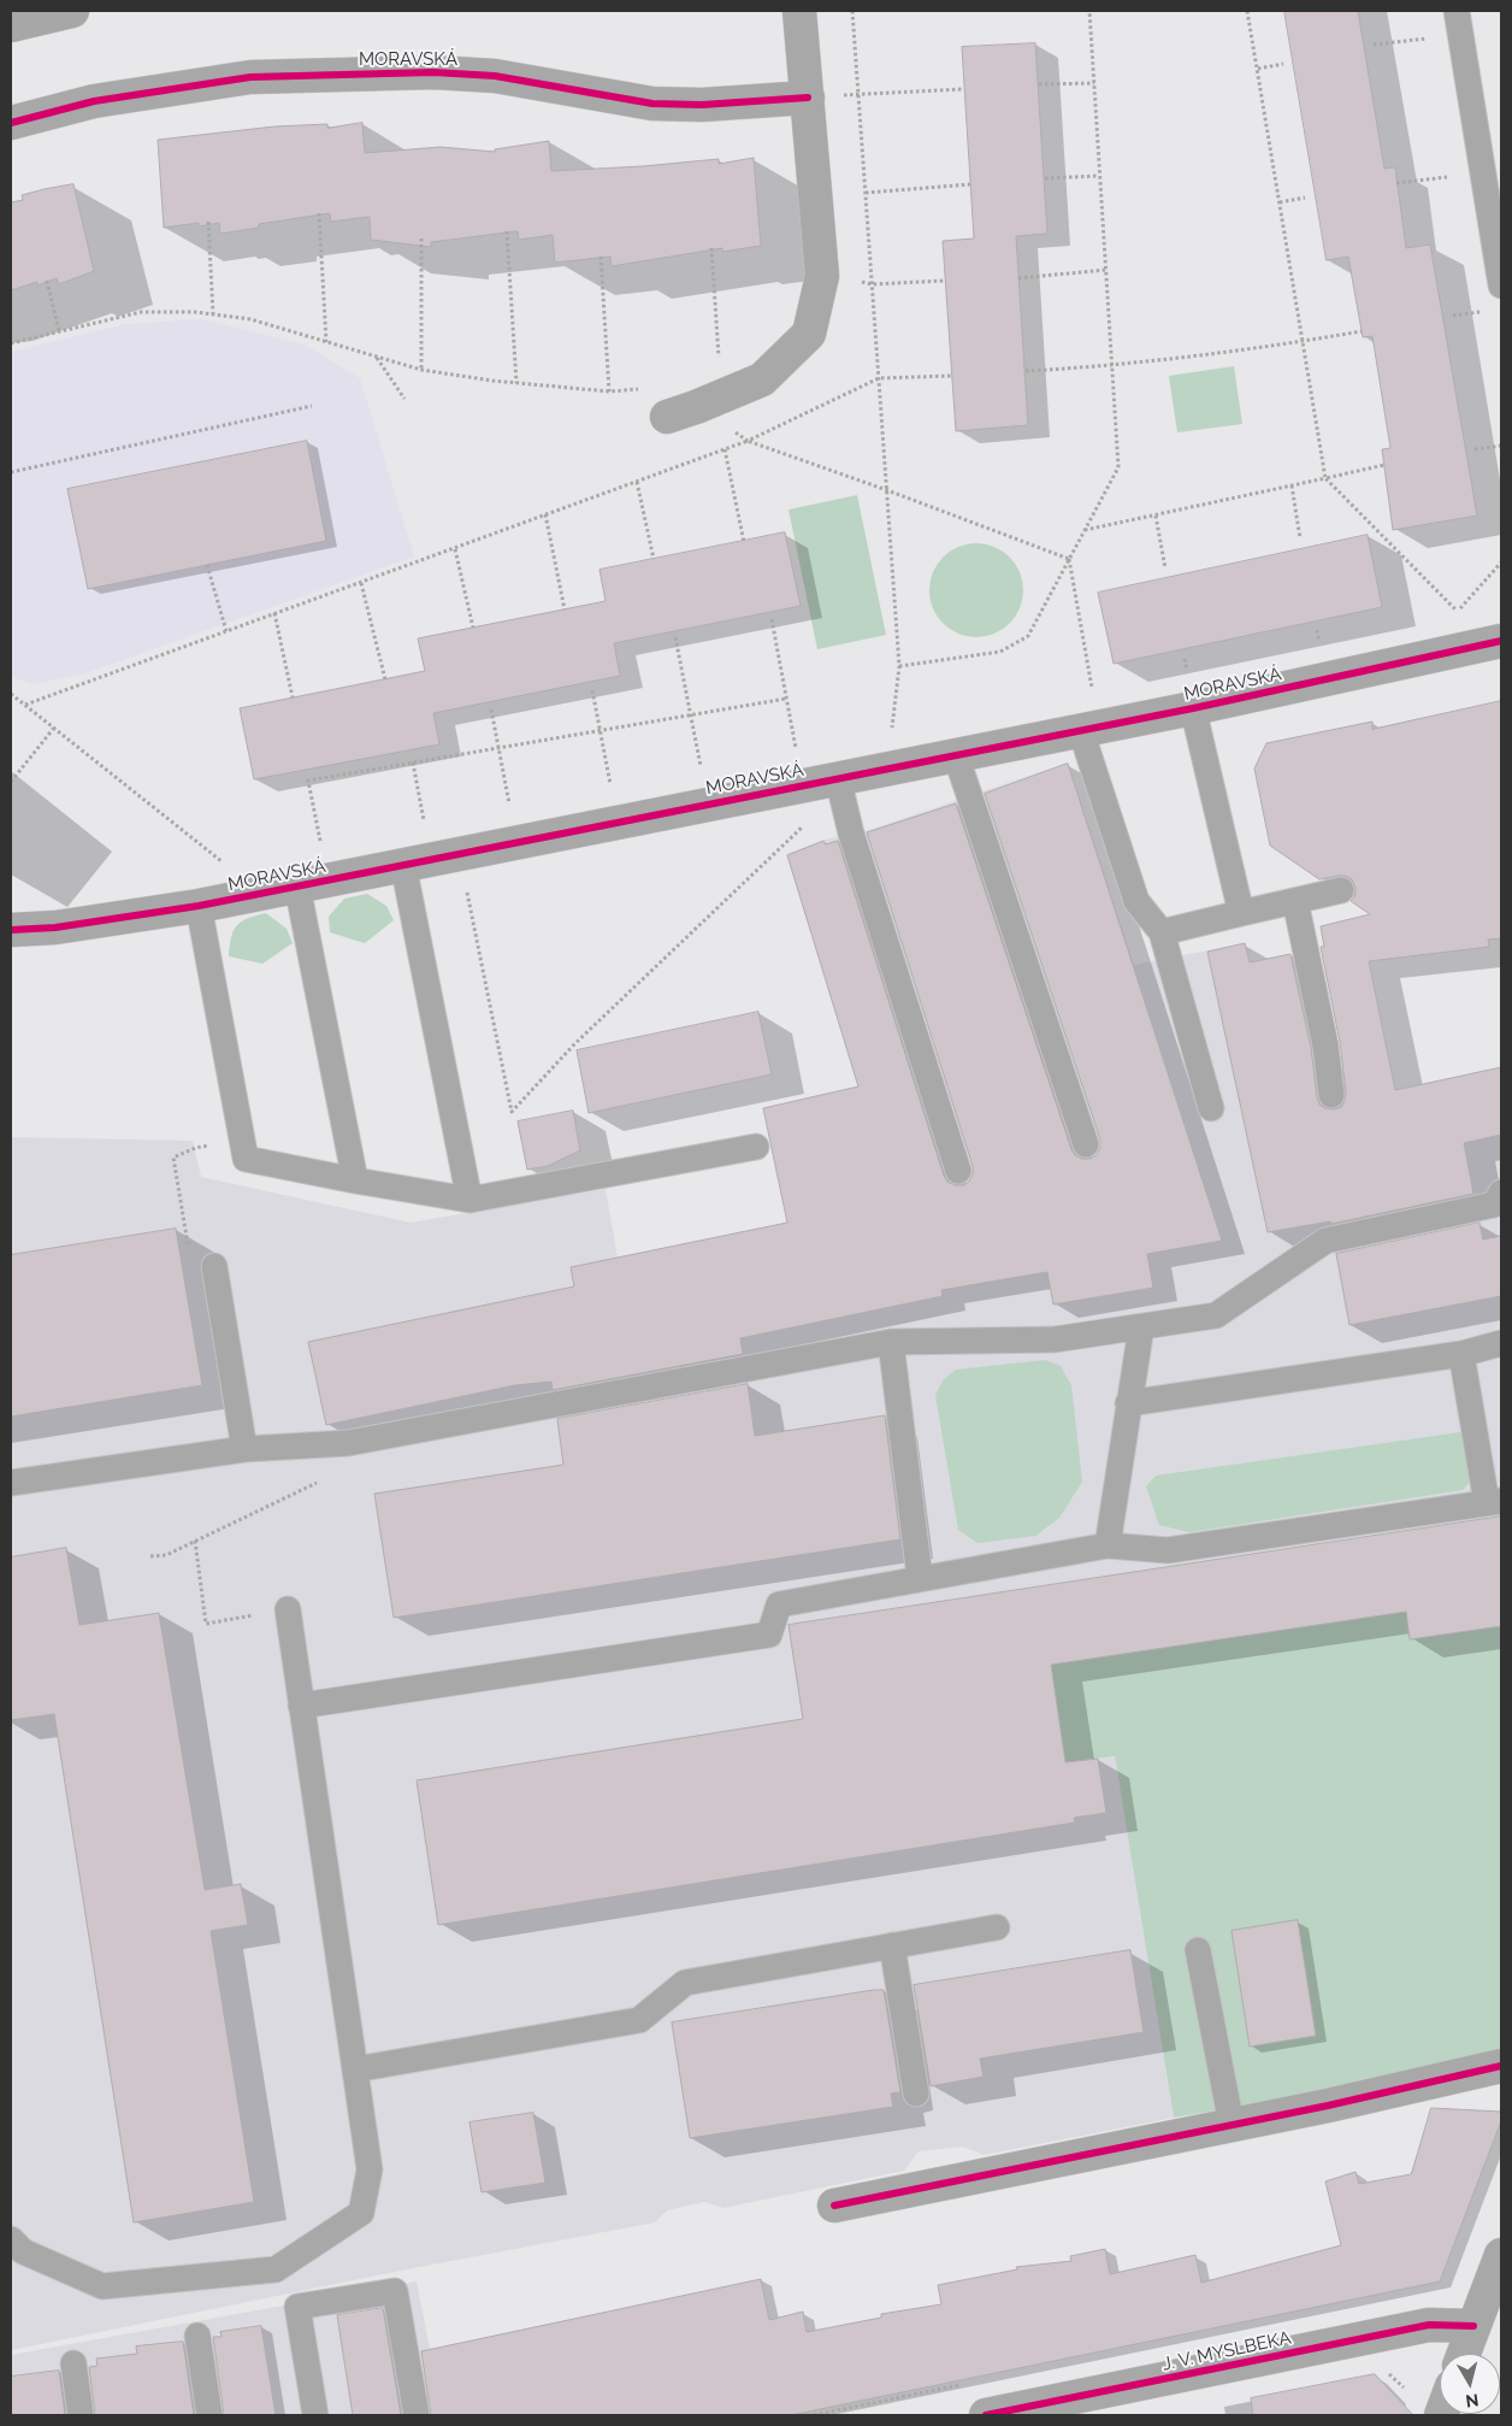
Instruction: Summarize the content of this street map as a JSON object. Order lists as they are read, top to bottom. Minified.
{"streets":{"street":["MORAVSKÁ","J. V. MYSLBEKA"]},"north":"bottom"}
